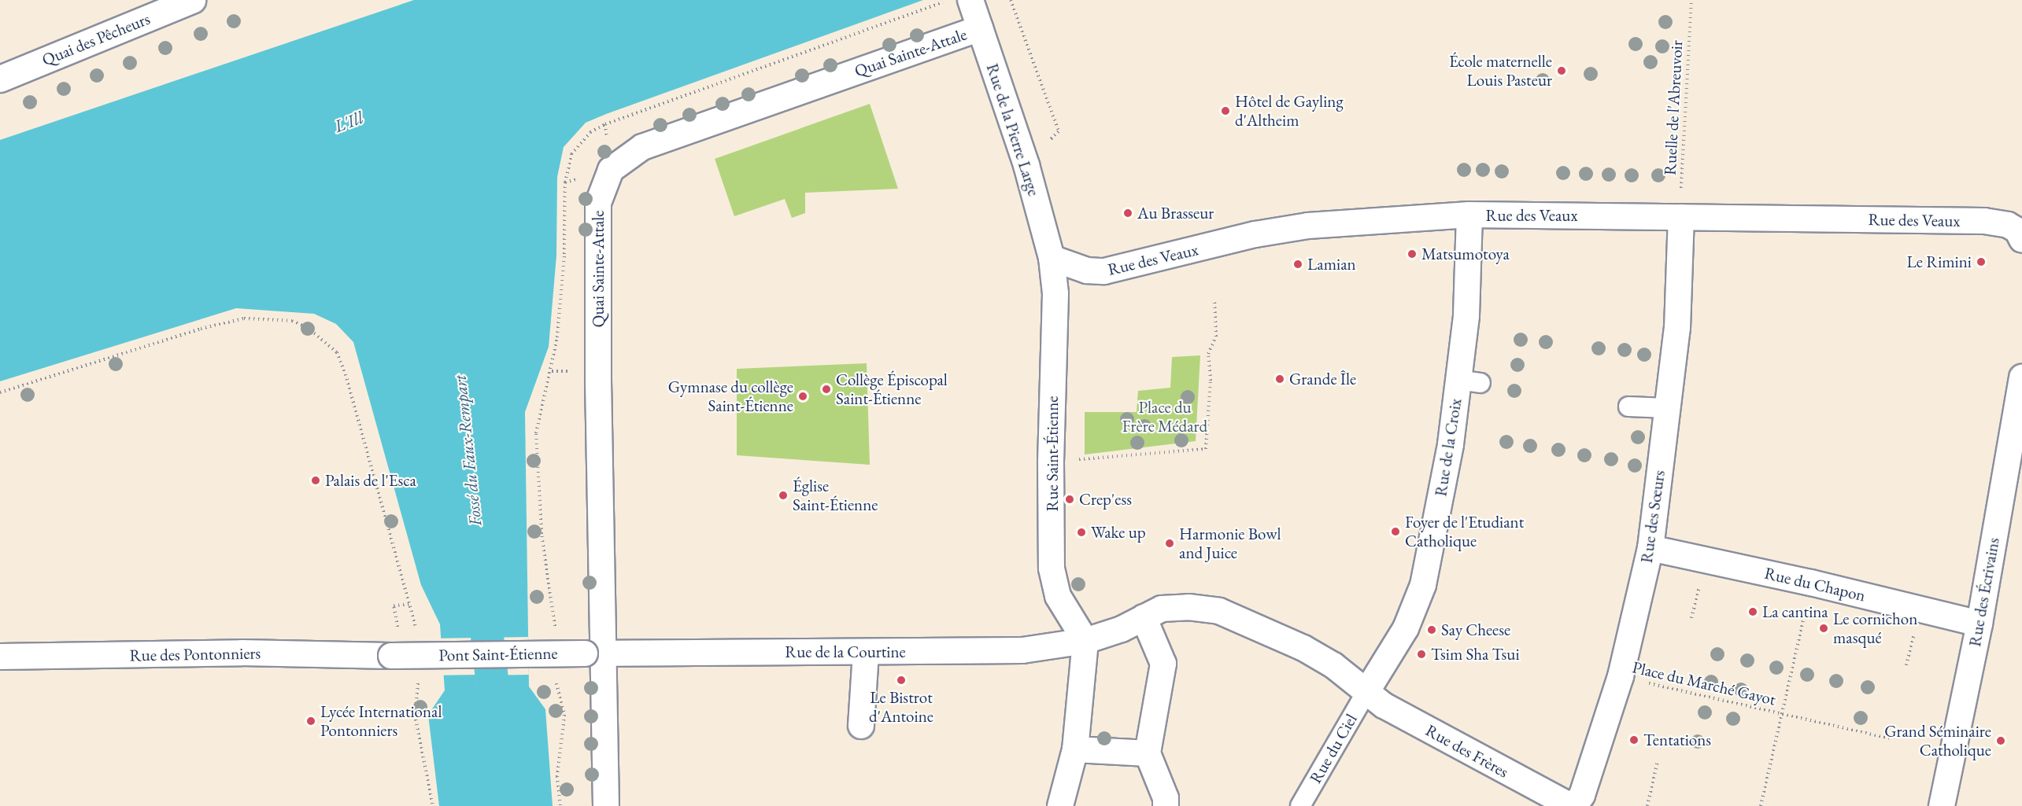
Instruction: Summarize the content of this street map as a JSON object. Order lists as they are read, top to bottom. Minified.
{"streets":{"street":["Quai des Pêcheurs","Quai Sainte-Attale","Rue de la Pierre Large","Rue des Veaux","Rue de la Croix","Rue Saint-Étienne","Rue des Sœurs","Rue du Chapon","Rue des Écrivains","Rue de la Courtine","Rue des Pontonniers","Pont Saint-Étienne","Rue du Ciel","Rue des Frères"],"path":["Ruelle de l'Abreuvoir","Place du Marché Gayot"]},"crossings":[["Quai Sainte-Attale","Rue de la Pierre Large"],["Quai Sainte-Attale","Rue de la Courtine"],["Quai Sainte-Attale","Pont Saint-Étienne"],["Ruelle de l'Abreuvoir","Rue des Veaux"],["Ruelle de l'Abreuvoir","Rue des Sœurs"],["Rue de la Pierre Large","Rue des Veaux"],["Rue de la Pierre Large","Rue Saint-Étienne"],["Rue des Veaux","Rue de la Croix"],["Rue des Veaux","Rue Saint-Étienne"],["Rue des Veaux","Rue des Sœurs"],["Rue de la Croix","Rue du Ciel"],["Rue de la Croix","Rue des Frères"],["Rue Saint-Étienne","Rue de la Courtine"],["Rue des Sœurs","Rue du Chapon"],["Rue des Sœurs","Place du Marché Gayot"],["Rue des Sœurs","Rue des Frères"],["Rue du Chapon","Rue des Écrivains"],["Rue du Chapon","Place du Marché Gayot"],["Rue de la Courtine","Pont Saint-Étienne"],["Rue de la Courtine","Rue des Frères"],["Rue des Pontonniers","Pont Saint-Étienne"],["Rue du Ciel","Rue des Frères"]],"water":["L'Ill","Fossé du Faux-Rempart"],"parks":["Place du Frère Médard"],"places":["École maternelle Louis Pasteur","Hôtel de Gayling d'Altheim","Au Brasseur","Matsumotoya","Le Rimini","Lamian","Grande Île","Collège Épiscopal Saint-Étienne","Gymnase du collège Saint-Étienne","Palais de l'Esca","Église Saint-Étienne","Crep'ess","Foyer de l'Etudiant Catholique","Wake up","Harmonie Bowl and Juice","La cantina","Le cornichon masqué","Say Cheese","Tsim Sha Tsui","Le Bistrot d'Antoine","Lycée International Pontonniers","Tentations","Grand Séminaire Catholique"]}
